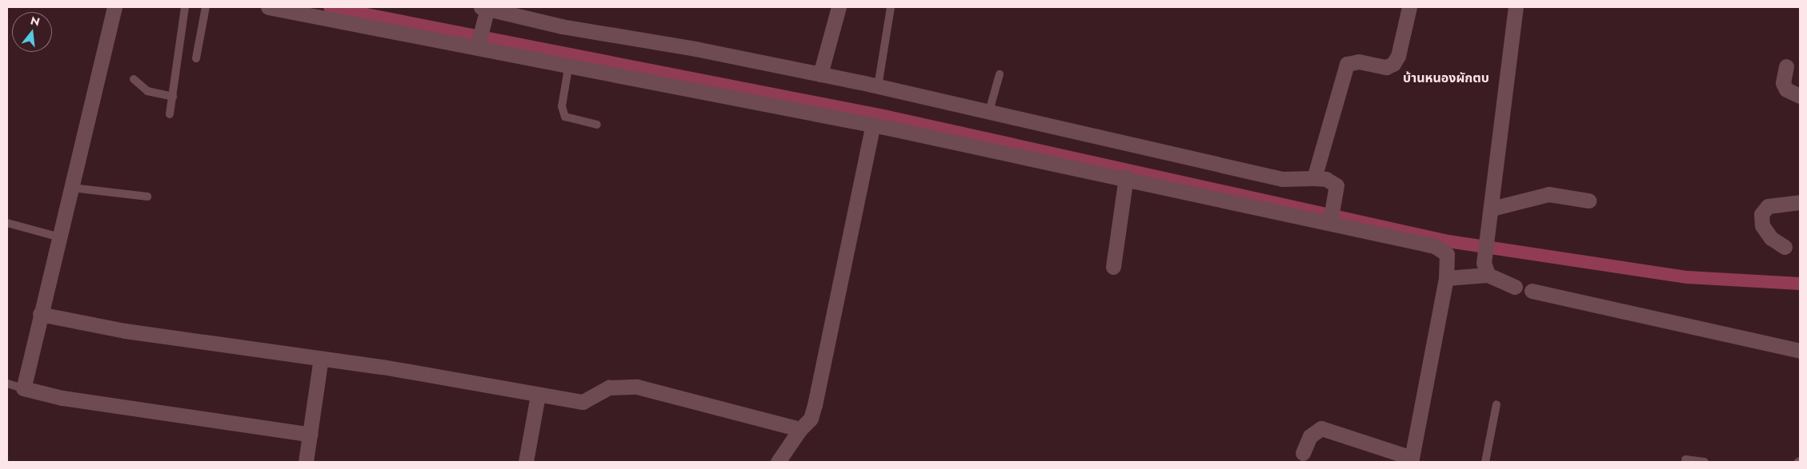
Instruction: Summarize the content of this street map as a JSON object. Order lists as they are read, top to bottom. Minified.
{"districts":["บ้านหนองผักตบ"],"north":"top"}
